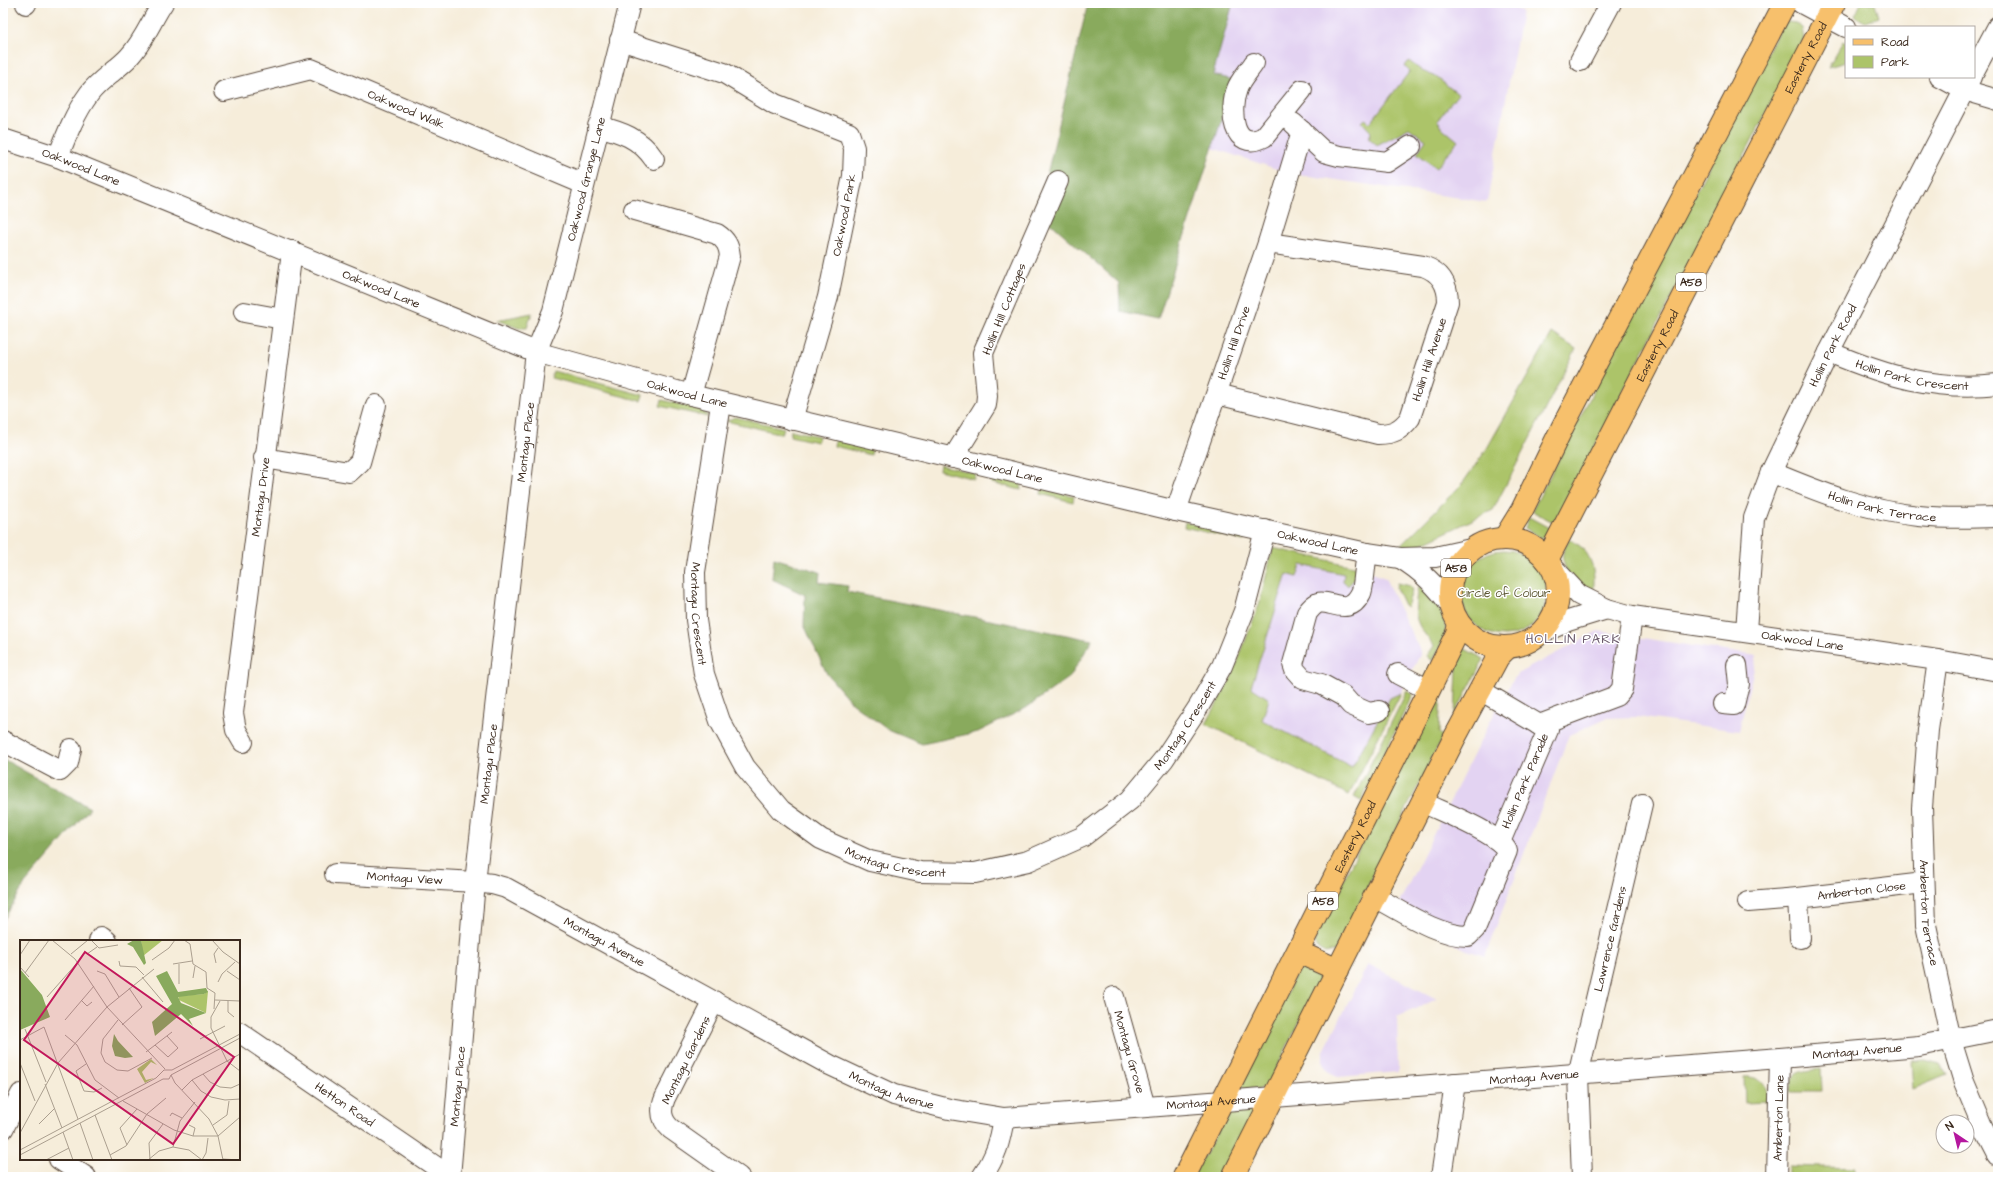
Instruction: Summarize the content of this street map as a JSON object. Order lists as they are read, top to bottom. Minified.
{"streets":{"main road":["Easterly Road","A58"],"street":["Oakwood Walk","Oakwood Lane","Oakwood Grange Lane","Oakwood Park","Hollin Hill Cottages","Hollin Hill Drive","Hollin Park Road","Hollin Hill Avenue","Hollin Park Crescent","Montagu Place","Montagu Drive","Hollin Park Terrace","Montagu Crescent","Hollin Park Parade","Montagu View","Amberton Close","Amberton Terrace","Lawrence Gardens","Montagu Avenue","Montagu Grove","Montagu Gardens","Hetton Road","Amberton Lane"]},"crossings":[["Easterly Road","Oakwood Lane"],["Easterly Road","Montagu Avenue"],["Oakwood Walk","Oakwood Grange Lane"],["Oakwood Lane","Oakwood Grange Lane"],["Oakwood Lane","Oakwood Park"],["Oakwood Lane","Hollin Hill Cottages"],["Oakwood Lane","Hollin Hill Drive"],["Oakwood Lane","Hollin Park Road"],["Oakwood Lane","Montagu Place"],["Oakwood Lane","Montagu Drive"],["Oakwood Lane","Montagu Crescent"],["Oakwood Lane","Hollin Park Parade"],["Oakwood Lane","Amberton Terrace"],["Oakwood Grange Lane","Oakwood Park"],["Oakwood Grange Lane","Montagu Place"],["Hollin Hill Drive","Hollin Hill Avenue"],["Hollin Park Road","Hollin Park Crescent"],["Hollin Park Road","Hollin Park Terrace"],["Montagu Place","Montagu View"],["Montagu Place","Montagu Avenue"],["Montagu Place","Hetton Road"],["Montagu View","Montagu Avenue"],["Amberton Close","Amberton Terrace"],["Amberton Terrace","Montagu Avenue"],["Lawrence Gardens","Montagu Avenue"],["Montagu Avenue","Montagu Grove"],["Montagu Avenue","Montagu Gardens"],["Montagu Avenue","Amberton Lane"]],"districts":["HOLLIN PARK"],"parks":["Circle of Colour"],"legend":["Road","Park"],"north":"top left"}
